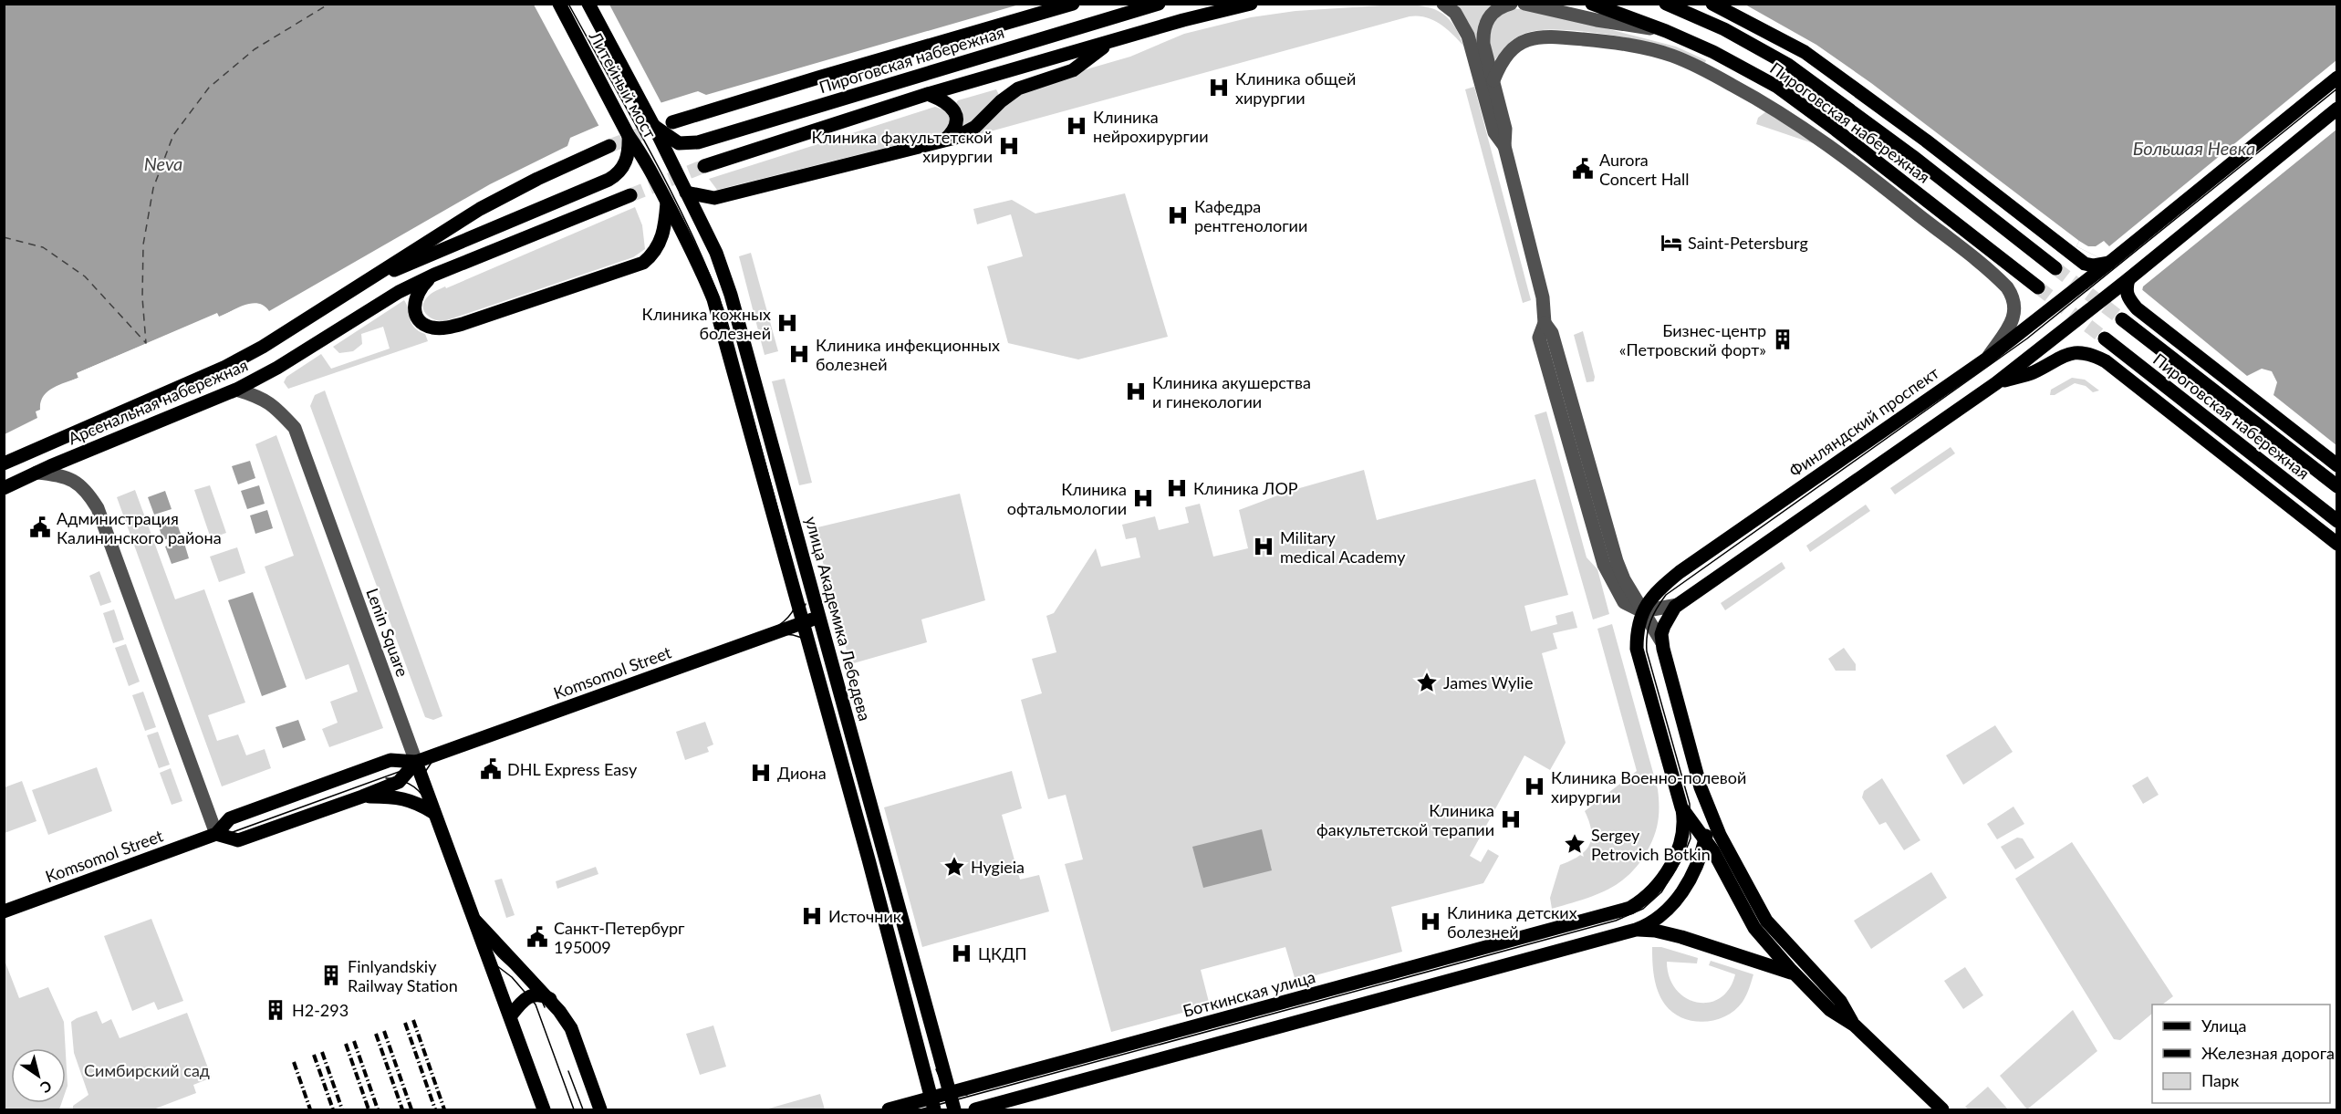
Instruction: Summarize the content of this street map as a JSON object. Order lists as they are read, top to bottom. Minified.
{"streets":{"main road":["Пироговская набережная","Литейный мост","Арсенальная набережная","Финляндский проспект","улица Академика Лебедева","Lenin Square","Komsomol Street","Боткинская улица"]},"crossings":[["Пироговская набережная","Литейный мост"],["Пироговская набережная","улица Академика Лебедева"],["Литейный мост","Арсенальная набережная"],["Литейный мост","улица Академика Лебедева"],["Арсенальная набережная","улица Академика Лебедева"],["Арсенальная набережная","Lenin Square"],["улица Академика Лебедева","Komsomol Street"],["улица Академика Лебедева","Боткинская улица"],["Lenin Square","Komsomol Street"]],"water":["Большая Невка","Neva"],"parks":["Симбирский сад"],"places":{"hospital":["Клиника общей хирургии","Клиника нейрохирургии","Клиника факультетской хирургии","Кафедра рентгенологии","Клиника кожных болезней","Клиника инфекционных болезней","Клиника акушерства и гинекологии","Клиника ЛОР","Клиника офтальмологии","Military medical Academy","Диона","Клиника Военно-полевой хирургии","Клиника факультетской терапии","Источник","Клиника детских болезней","ЦКДП"],"public building":["Aurora Concert Hall","Администрация Калининского района","DHL Express Easy","Санкт-Петербург 195009"],"hotel":["Saint-Petersburg"],"building":["Бизнес-центр «Петровский форт»","Finlyandskiy Railway Station","H2-293"],"place":["James Wylie","Sergey Petrovich Botkin","Hygieia"]},"legend":["Улица","Железная дорога","Парк"],"north":"bottom right"}
